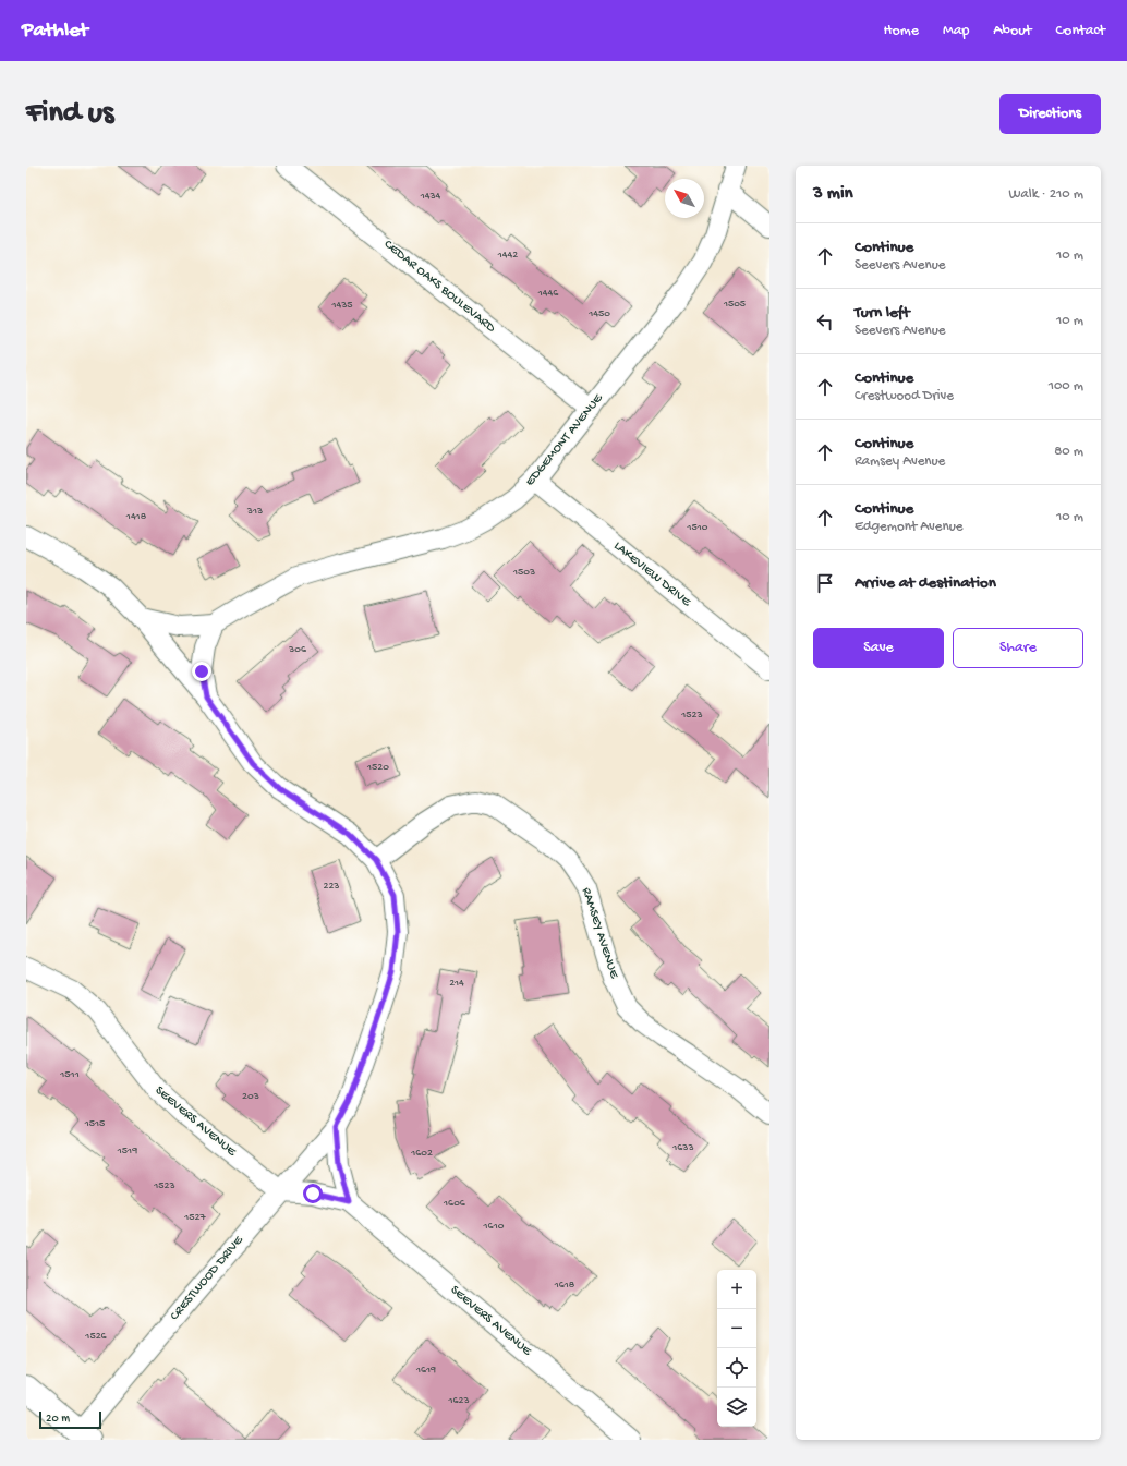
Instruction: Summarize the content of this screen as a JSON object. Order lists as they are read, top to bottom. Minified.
{"streets":{"street":["CEDAR OAKS BOULEVARD","EDGEMONT AVENUE","LAKEVIEW DRIVE","RAMSEY AVENUE","SEEVERS AVENUE","CRESTWOOD DRIVE"]},"crossings":[["CEDAR OAKS BOULEVARD","EDGEMONT AVENUE"],["EDGEMONT AVENUE","LAKEVIEW DRIVE"],["RAMSEY AVENUE","CRESTWOOD DRIVE"],["SEEVERS AVENUE","CRESTWOOD DRIVE"]],"house_numbers":["1434","1442","1446","1505","1435","1450","313","1418","1510","1503","306","1523","1520","223","214","1511","203","1515","1633","1519","1602","1523","1606","1527","1610","1618","1526","1619","1623"],"scale_bar":"20 m","north":"top left","page":{"header":"Pathlet","nav":["Home","Map","About","Contact"],"buttons":["Directions",["Save","Share"]],"title":"Find us","heading":["3 min","Walk · 210 m"],"list":[["Continue","Seevers Avenue","10 m"],["Turn left","Seevers Avenue","10 m"],["Continue","Crestwood Drive","100 m"],["Continue","Ramsey Avenue","80 m"],["Continue","Edgemont Avenue","10 m"],"Arrive at destination"],"map_buttons":["+","−"],"scale":"20 m"}}
